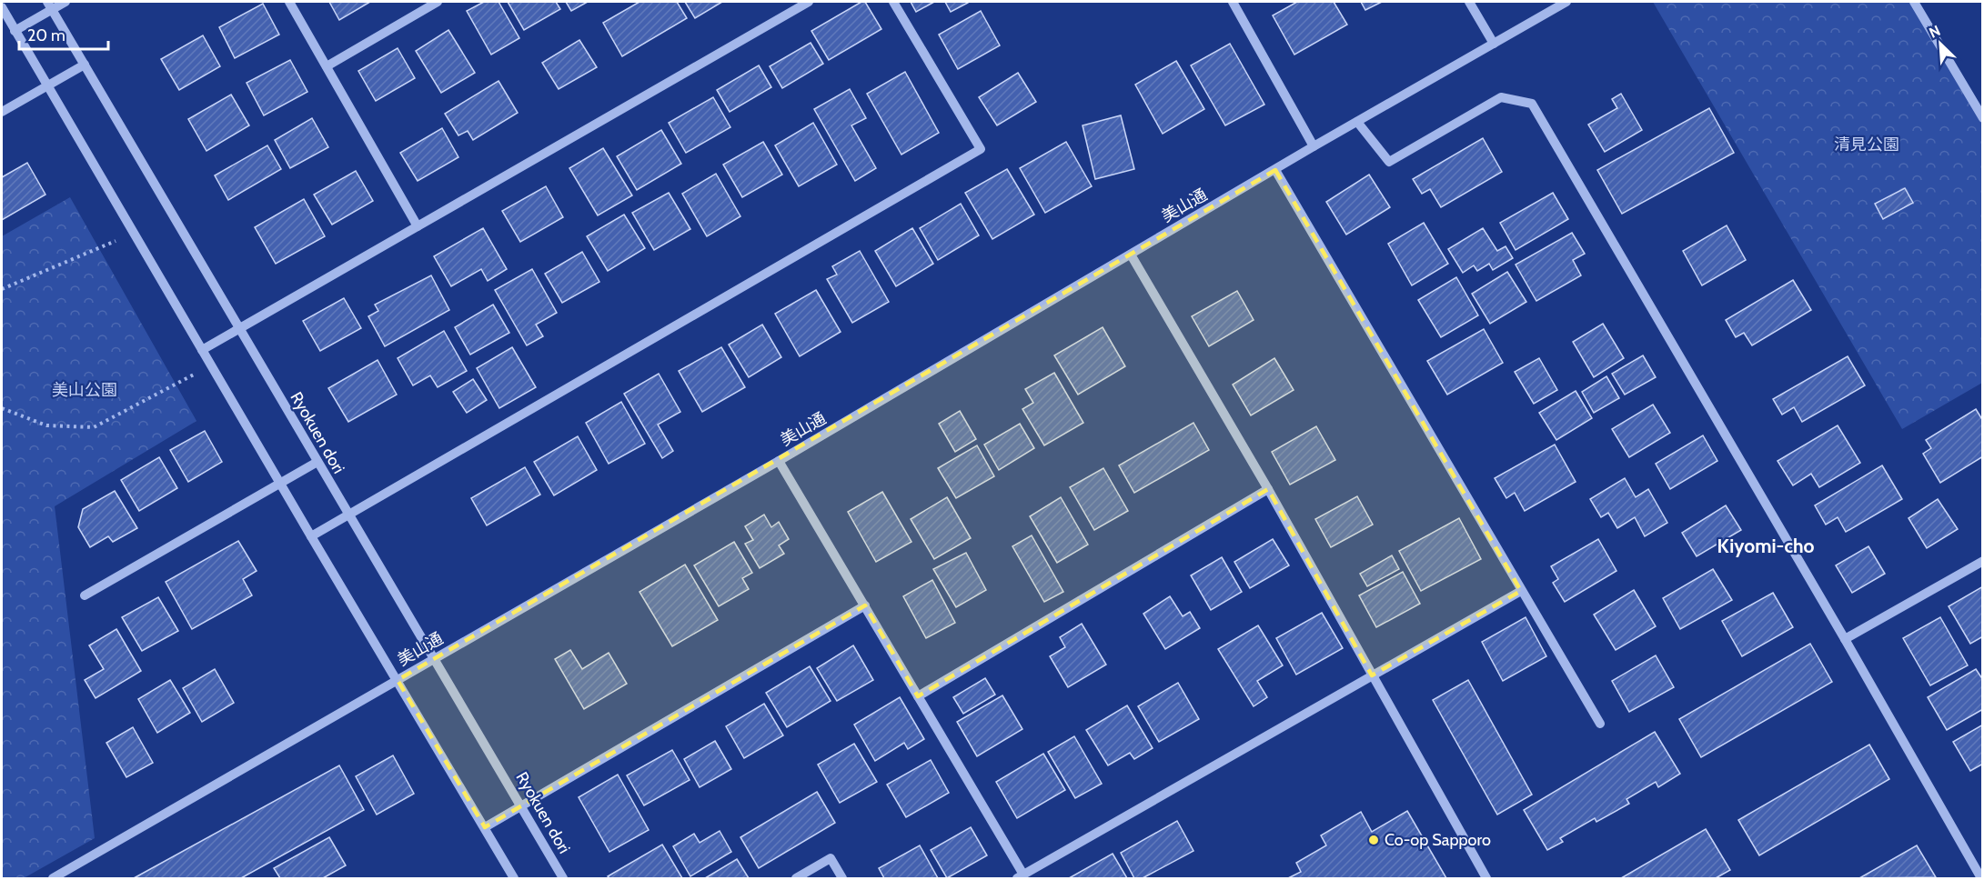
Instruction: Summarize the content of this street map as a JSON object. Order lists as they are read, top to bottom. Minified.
{"streets":{"street":["美山通","Ryokuen dori"]},"crossings":[["美山通","Ryokuen dori"]],"districts":["Kiyomi-cho"],"parks":["清見公園","美山公園"],"places":["Co-op Sapporo"],"scale_bar":"20 m","north":"top left"}
